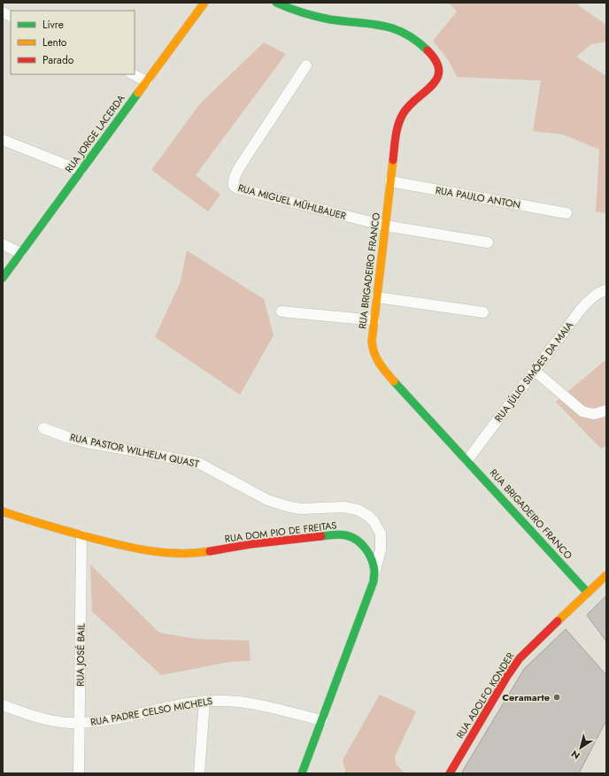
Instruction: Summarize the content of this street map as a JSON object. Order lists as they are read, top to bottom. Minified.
{"streets":{"street":["RUA JORGE LACERDA","RUA PAULO ANTON","RUA MIGUEL MÜHLBAUER","RUA BRIGADEIRO FRANCO","RUA JÚLIO SIMÕES DA MAIA","RUA PASTOR WILHELM QUAST","RUA DOM PIO DE FREITAS","RUA JOSÉ BAIL","RUA ADOLFO KONDER","RUA PADRE CELSO MICHELS"]},"crossings":[["RUA PAULO ANTON","RUA BRIGADEIRO FRANCO"],["RUA MIGUEL MÜHLBAUER","RUA BRIGADEIRO FRANCO"],["RUA BRIGADEIRO FRANCO","RUA JÚLIO SIMÕES DA MAIA"],["RUA BRIGADEIRO FRANCO","RUA ADOLFO KONDER"],["RUA PASTOR WILHELM QUAST","RUA DOM PIO DE FREITAS"],["RUA DOM PIO DE FREITAS","RUA JOSÉ BAIL"],["RUA JOSÉ BAIL","RUA PADRE CELSO MICHELS"]],"places":["Ceramarte"],"legend":["Livre","Lento","Parado"],"north":"bottom left"}
